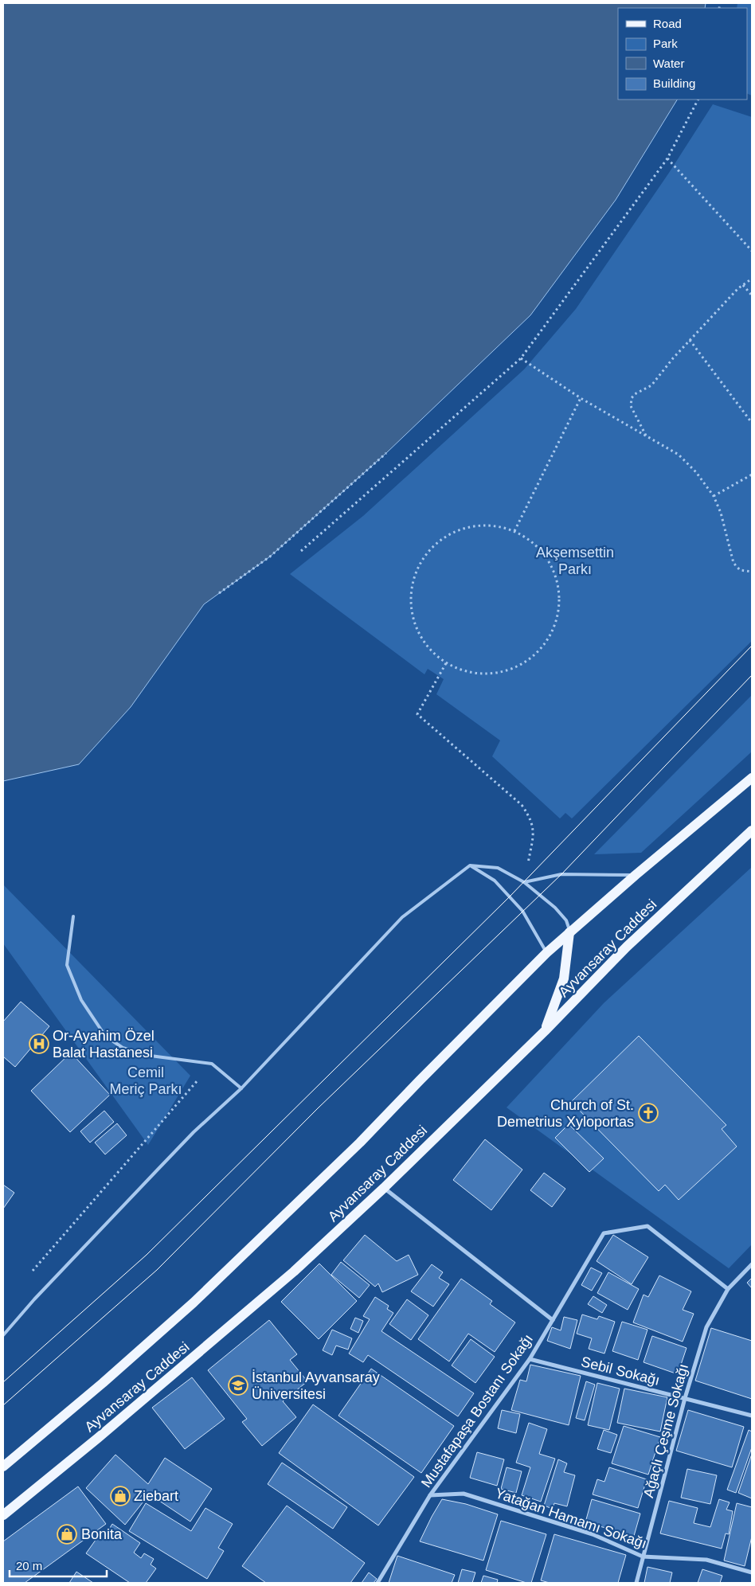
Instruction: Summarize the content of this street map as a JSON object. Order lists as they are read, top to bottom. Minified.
{"streets":{"main road":["Ayvansaray Caddesi"],"street":["Sebil Sokağı","Mustafapaşa Bostanı Sokağı","Ağaçlı Çeşme Sokağı","Yatağan Hamamı Sokağı"]},"crossings":[["Sebil Sokağı","Mustafapaşa Bostanı Sokağı"],["Sebil Sokağı","Ağaçlı Çeşme Sokağı"],["Mustafapaşa Bostanı Sokağı","Ağaçlı Çeşme Sokağı"],["Mustafapaşa Bostanı Sokağı","Yatağan Hamamı Sokağı"],["Ağaçlı Çeşme Sokağı","Yatağan Hamamı Sokağı"]],"parks":["Akşemsettin Parkı","Cemil Meriç Parkı"],"places":{"hospital":["Or-Ayahim Özel Balat Hastanesi"],"church":["Church of St. Demetrius Xyloportas"],"school or university":["İstanbul Ayvansaray Üniversitesi"],"shop":["Ziebart","Bonita"]},"legend":["Road","Park","Water","Building"],"scale_bar":"20 m"}
